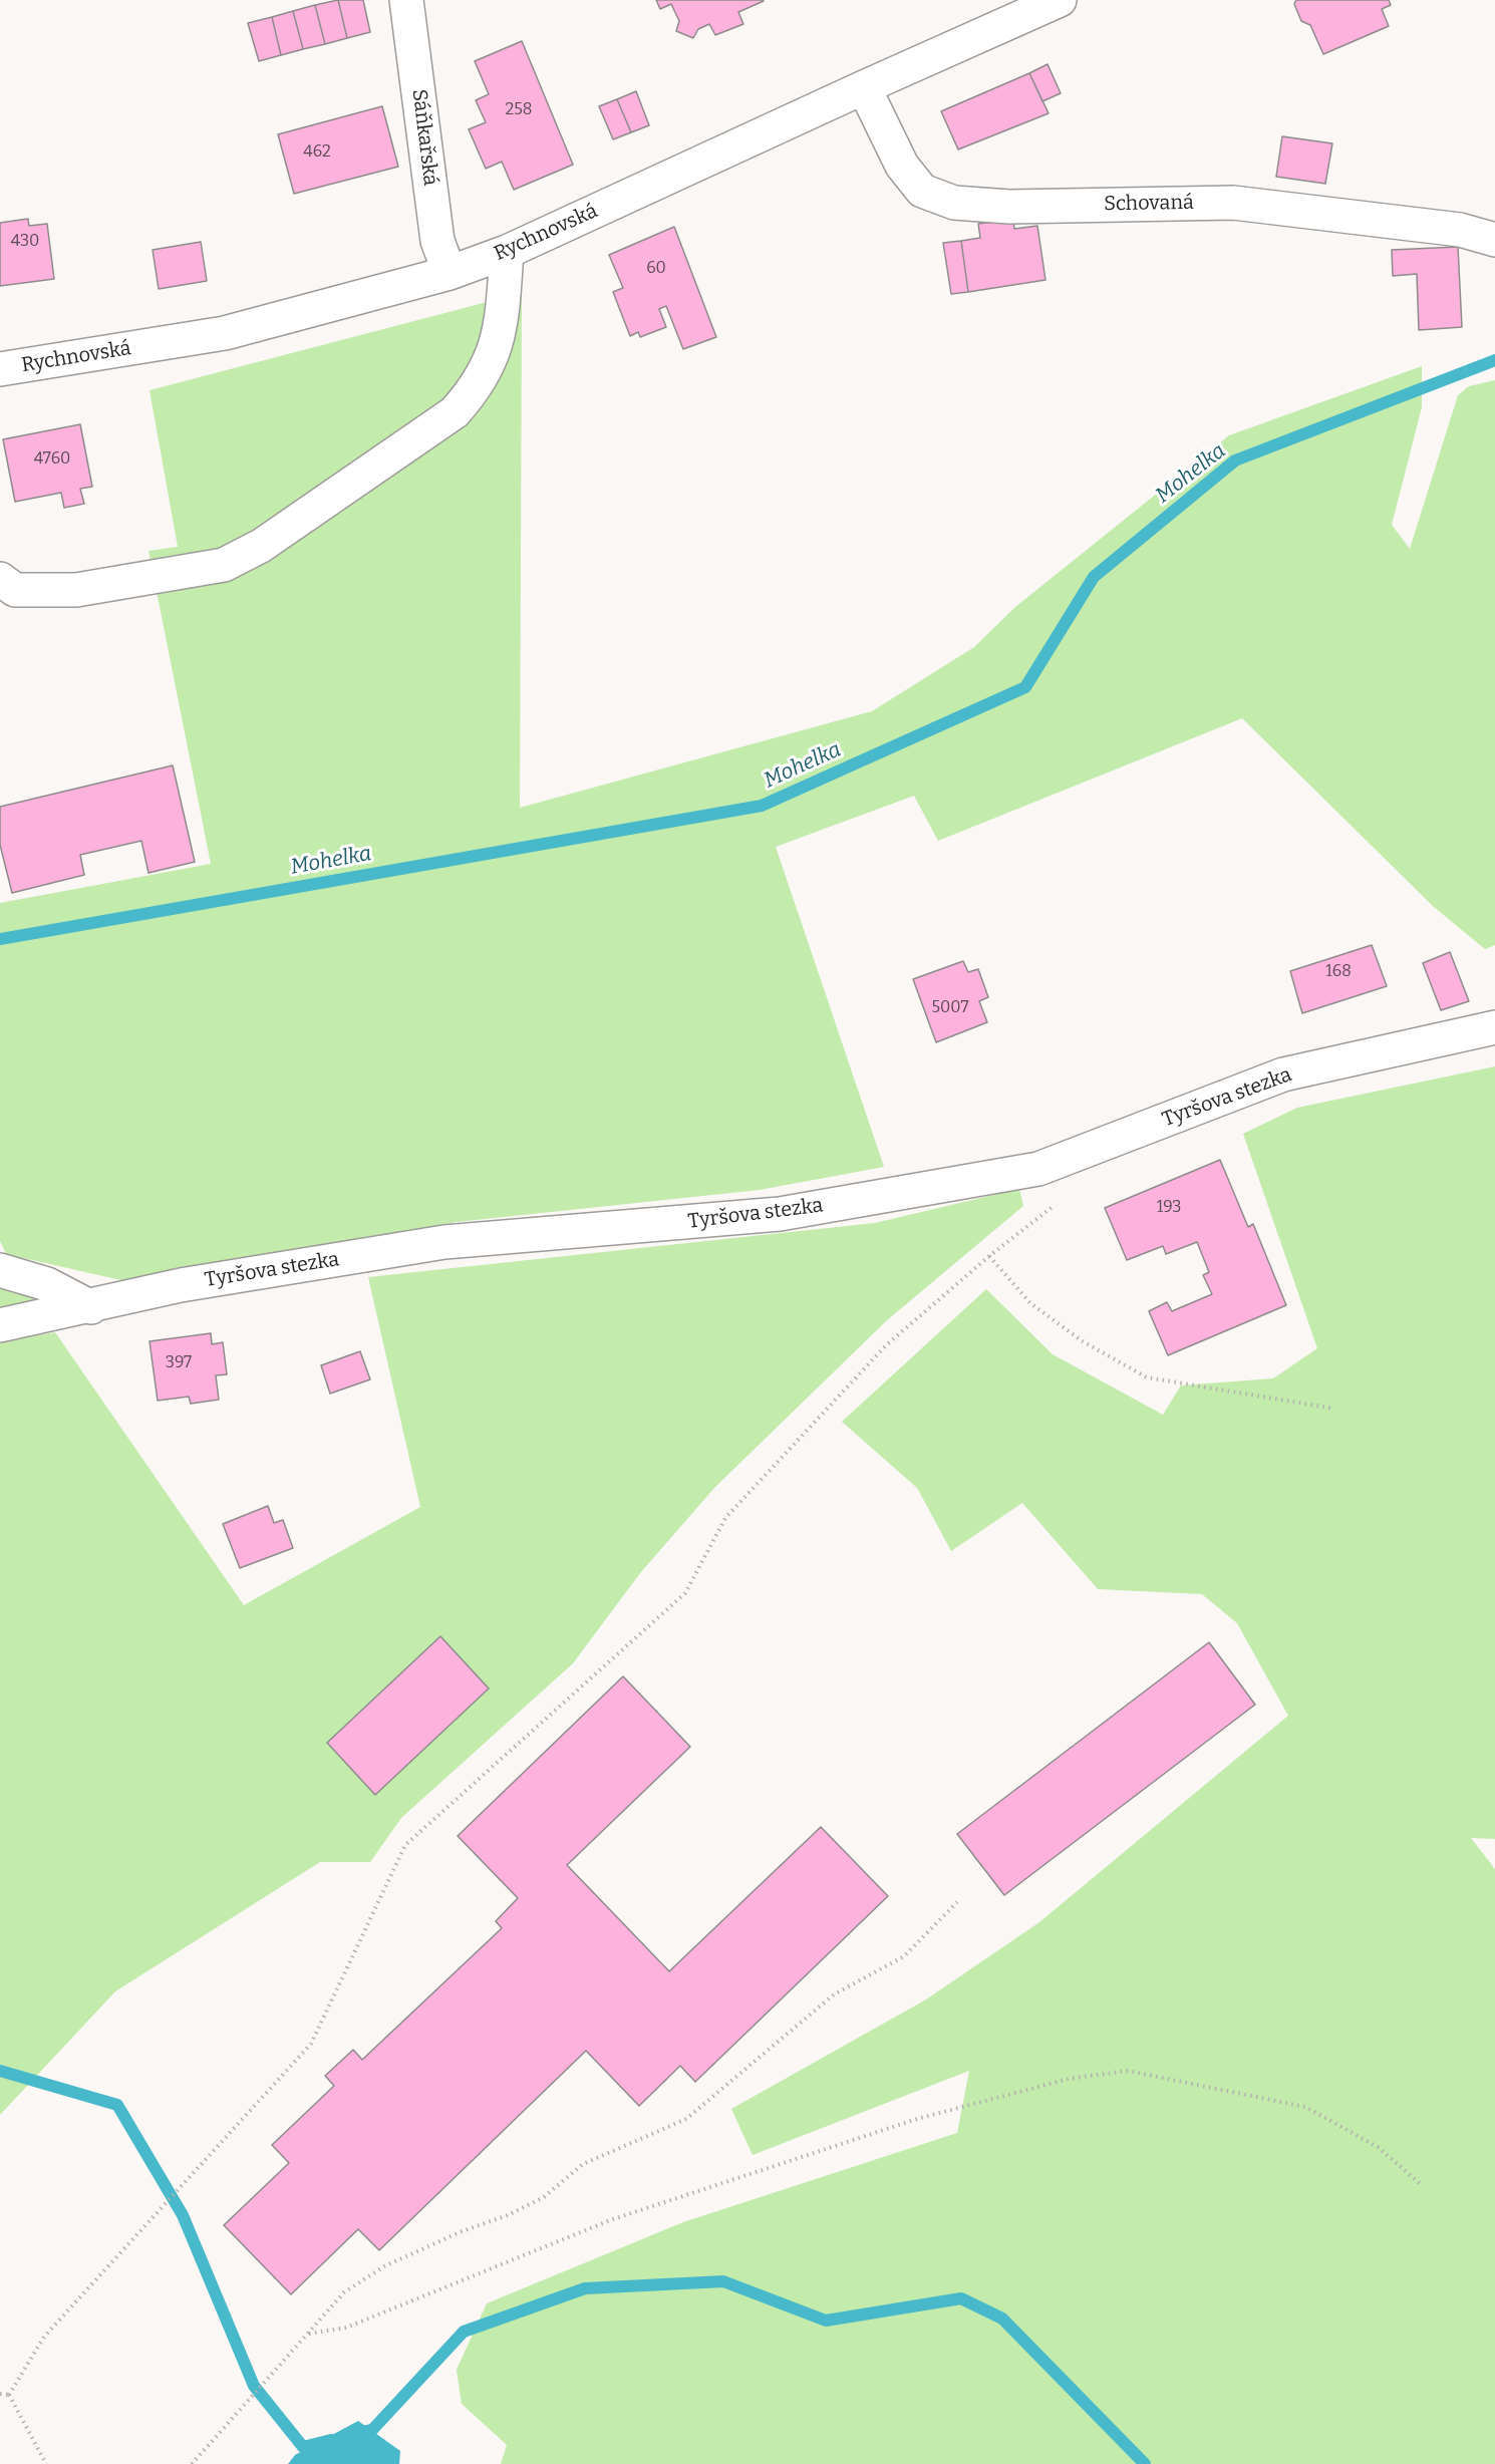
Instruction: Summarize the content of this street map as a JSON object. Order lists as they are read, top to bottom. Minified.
{"streets":{"street":["Sáňkařská","Schovaná","Rychnovská","Tyršova stezka"]},"crossings":[["Sáňkařská","Rychnovská"],["Schovaná","Rychnovská"]],"water":["Mohelka"],"house_numbers":["258","462","430","60","4760","168","5007","193","397"]}
